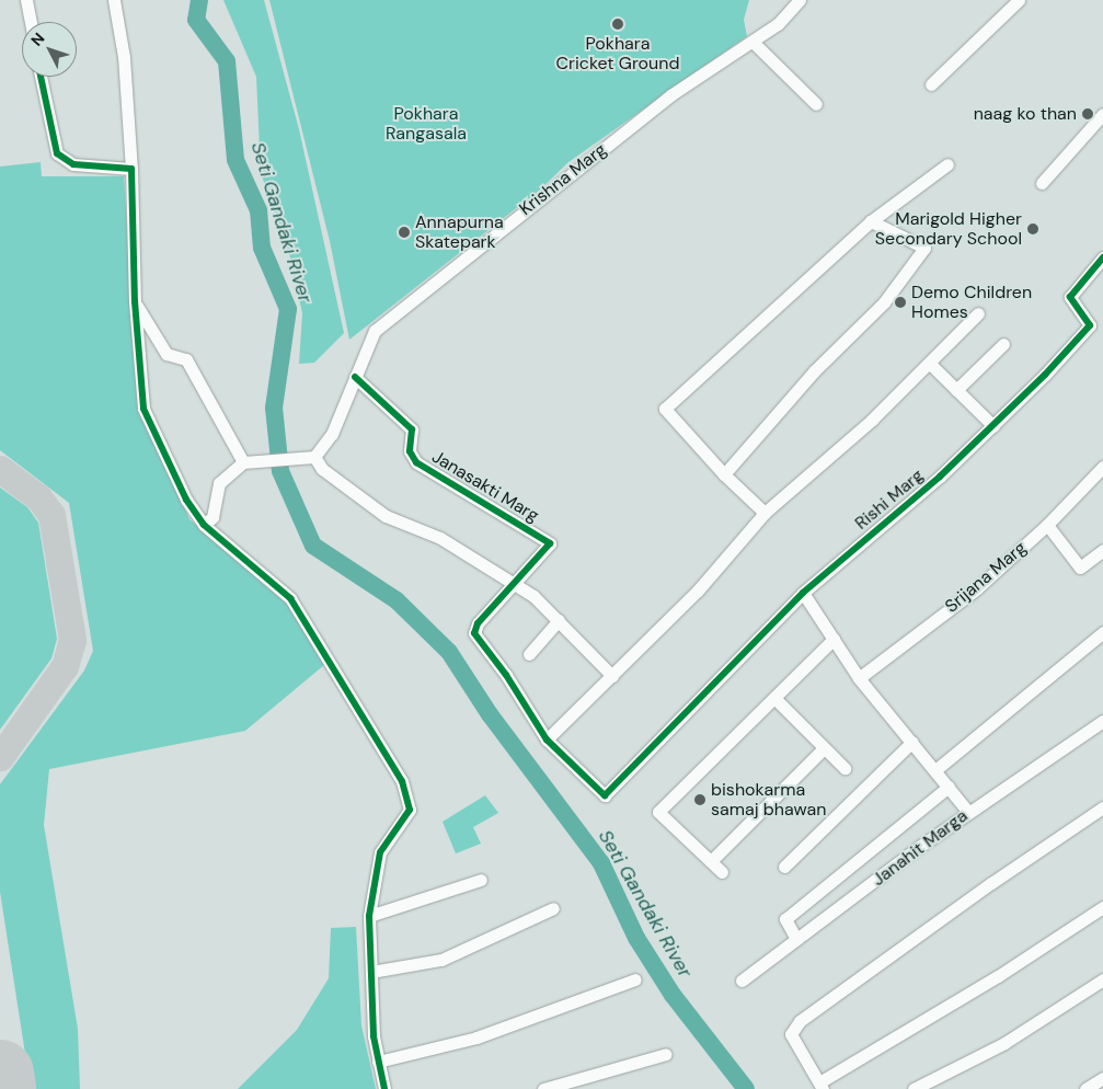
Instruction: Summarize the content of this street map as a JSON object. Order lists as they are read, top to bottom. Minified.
{"streets":{"street":["Krishna Marg","Janasakti Marg","Rishi Marg","Srijana Marg","Janahit Marga"]},"crossings":[["Krishna Marg","Janasakti Marg"]],"water":["Seti Gandaki River"],"parks":["Pokhara Rangasala"],"places":["Pokhara Cricket Ground","naag ko than","Marigold Higher Secondary School","Annapurna Skatepark","Demo Children Homes","bishokarma samaj bhawan"],"north":"top left"}
